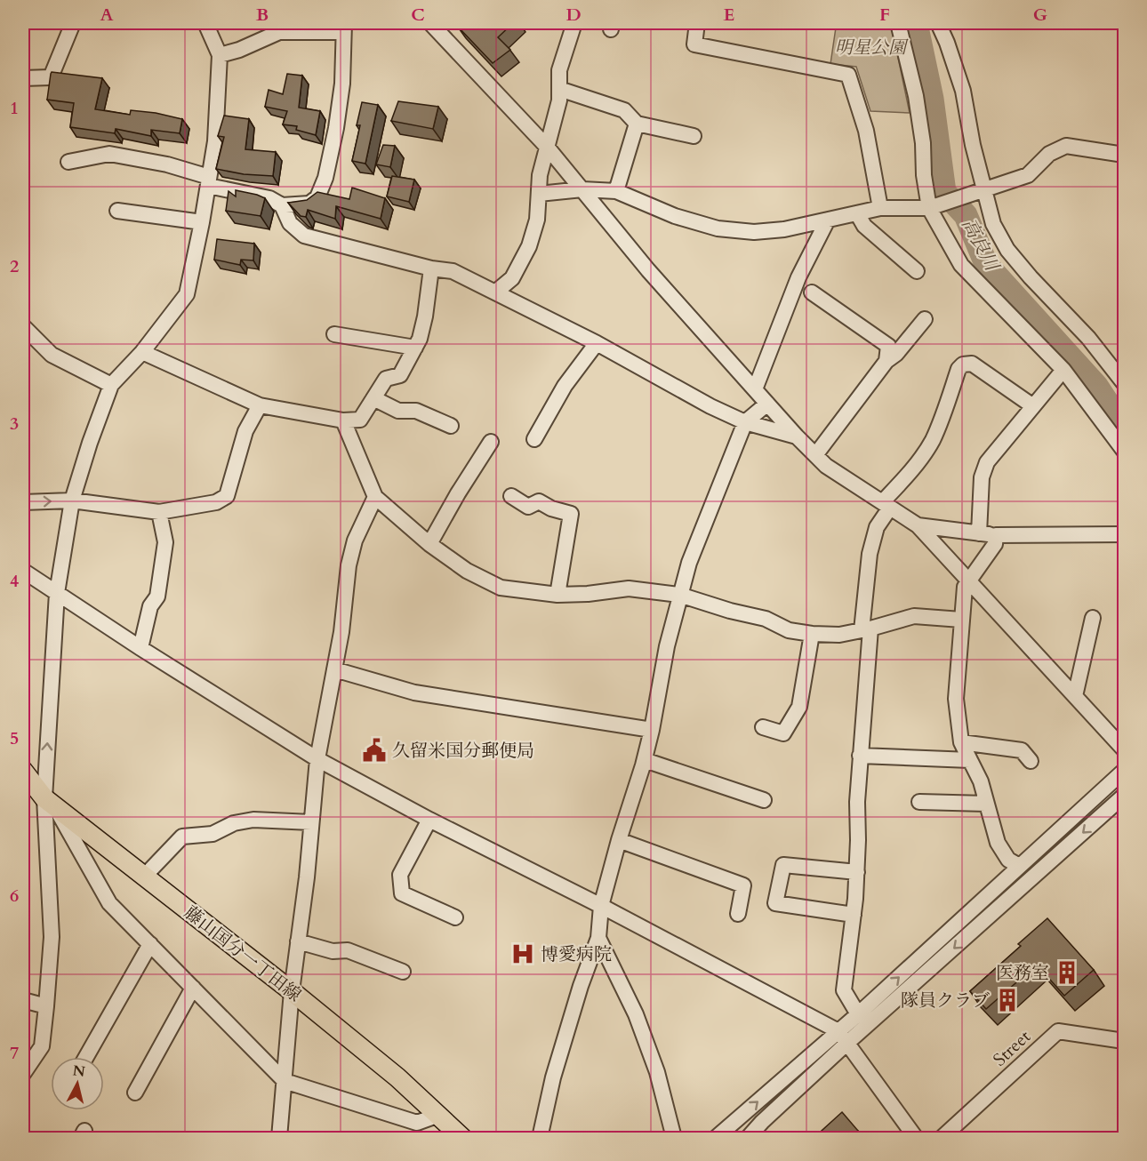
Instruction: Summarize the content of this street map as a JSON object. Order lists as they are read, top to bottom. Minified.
{"streets":{"main road":["藤山国分一丁田線"],"street":["Street"]},"water":["高良川"],"parks":["明星公園"],"places":{"public building":["久留米国分郵便局"],"hospital":["博愛病院"],"building":["医務室","隊員クラブ"]},"north":"top","grid":{"columns":["A","B","C","D","E","F","G"],"rows":["1","2","3","4","5","6","7"]}}
